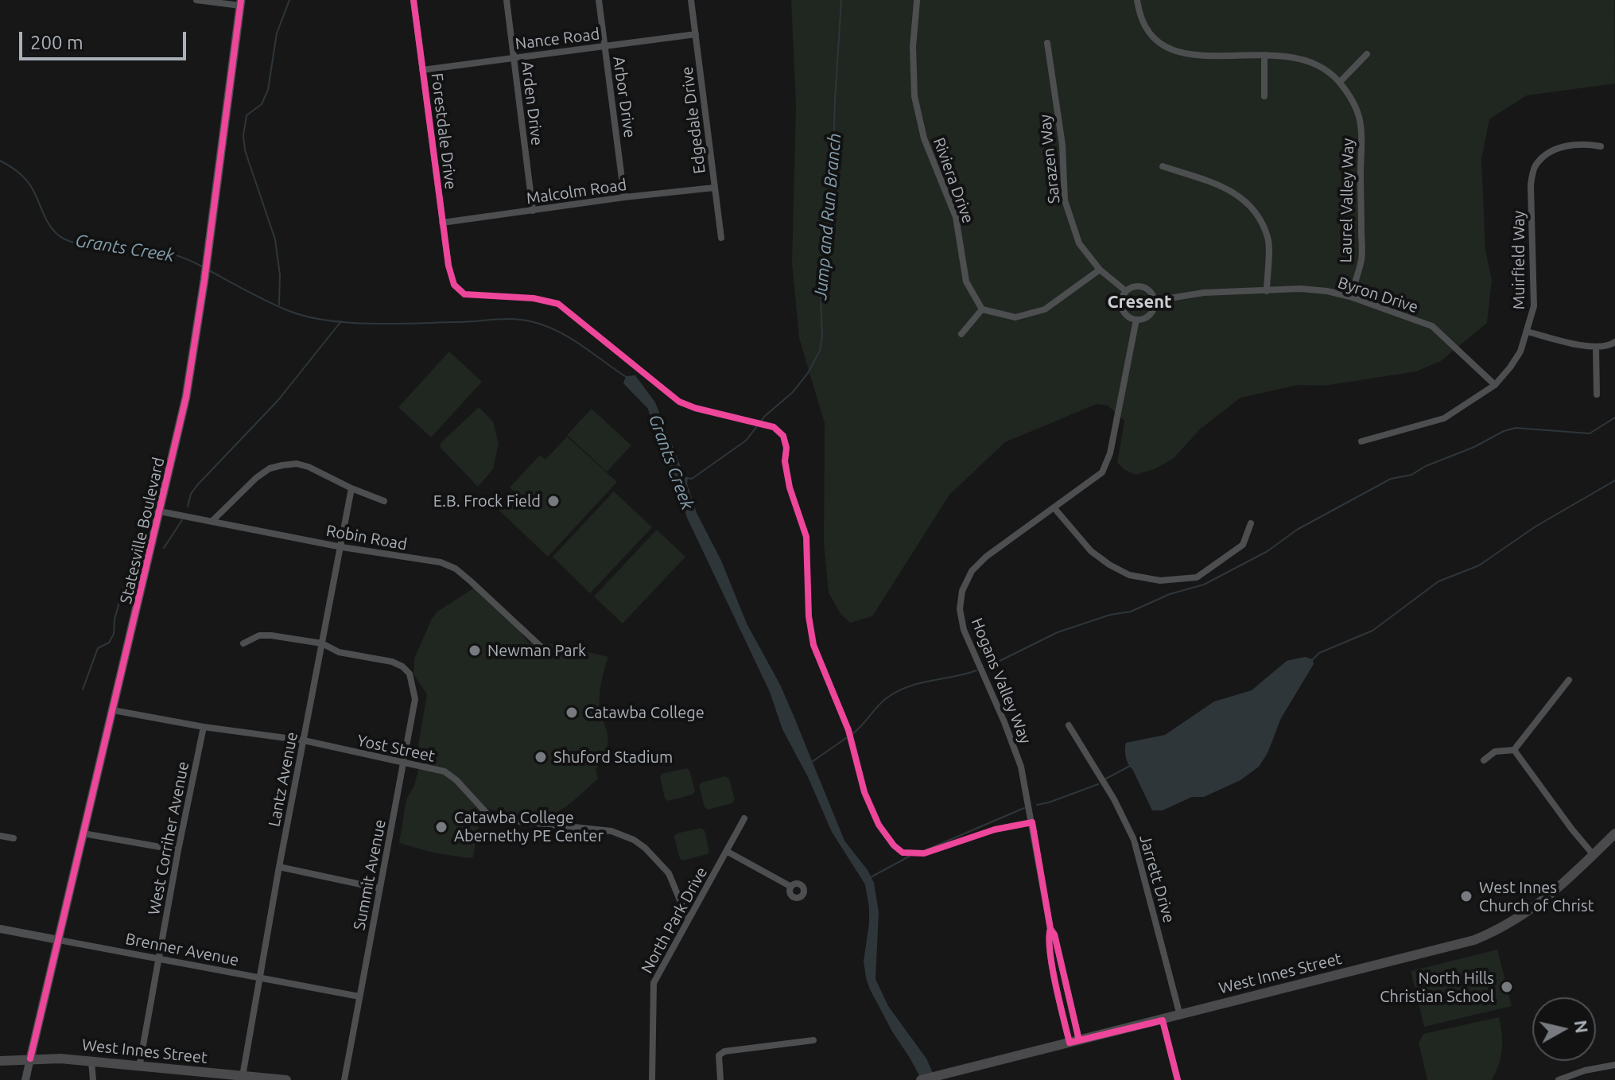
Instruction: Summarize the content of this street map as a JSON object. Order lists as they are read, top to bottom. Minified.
{"streets":{"main road":["Statesville Boulevard","West Innes Street"],"street":["Nance Road","Arbor Drive","Arden Drive","Edgedale Drive","Forestdale Drive","Sarazen Way","Riviera Drive","Malcolm Road","Laurel Valley Way","Muirfield Way","Byron Drive","Robin Road","Hogans Valley Way","Yost Street","Lantz Avenue","West Corriher Avenue","Summit Avenue","Jarrett Drive","North Park Drive","Brenner Avenue"]},"crossings":[["Nance Road","Arbor Drive"],["Nance Road","Arden Drive"],["Nance Road","Edgedale Drive"],["Nance Road","Forestdale Drive"],["Arbor Drive","Malcolm Road"],["Arden Drive","Malcolm Road"],["Edgedale Drive","Malcolm Road"],["Forestdale Drive","Malcolm Road"],["Sarazen Way","Byron Drive"],["Sarazen Way","Hogans Valley Way"],["Laurel Valley Way","Byron Drive"],["Muirfield Way","Byron Drive"],["Byron Drive","Hogans Valley Way"],["Statesville Boulevard","Robin Road"],["Statesville Boulevard","Yost Street"],["Statesville Boulevard","Brenner Avenue"],["Statesville Boulevard","West Innes Street"],["Robin Road","Lantz Avenue"],["Hogans Valley Way","West Innes Street"],["Yost Street","Lantz Avenue"],["Yost Street","West Corriher Avenue"],["Yost Street","Summit Avenue"],["Yost Street","North Park Drive"],["Lantz Avenue","Summit Avenue"],["Lantz Avenue","Brenner Avenue"],["Lantz Avenue","West Innes Street"],["West Corriher Avenue","Brenner Avenue"],["West Corriher Avenue","West Innes Street"],["Summit Avenue","Brenner Avenue"],["Jarrett Drive","West Innes Street"]],"districts":["Cresent"],"water":["Jump and Run Branch","Grants Creek"],"places":["E.B. Frock Field","Newman Park","Catawba College","Shuford Stadium","Catawba College Abernethy PE Center","West Innes Church of Christ","North Hills Christian School"],"scale_bar":"200 m","north":"right"}
